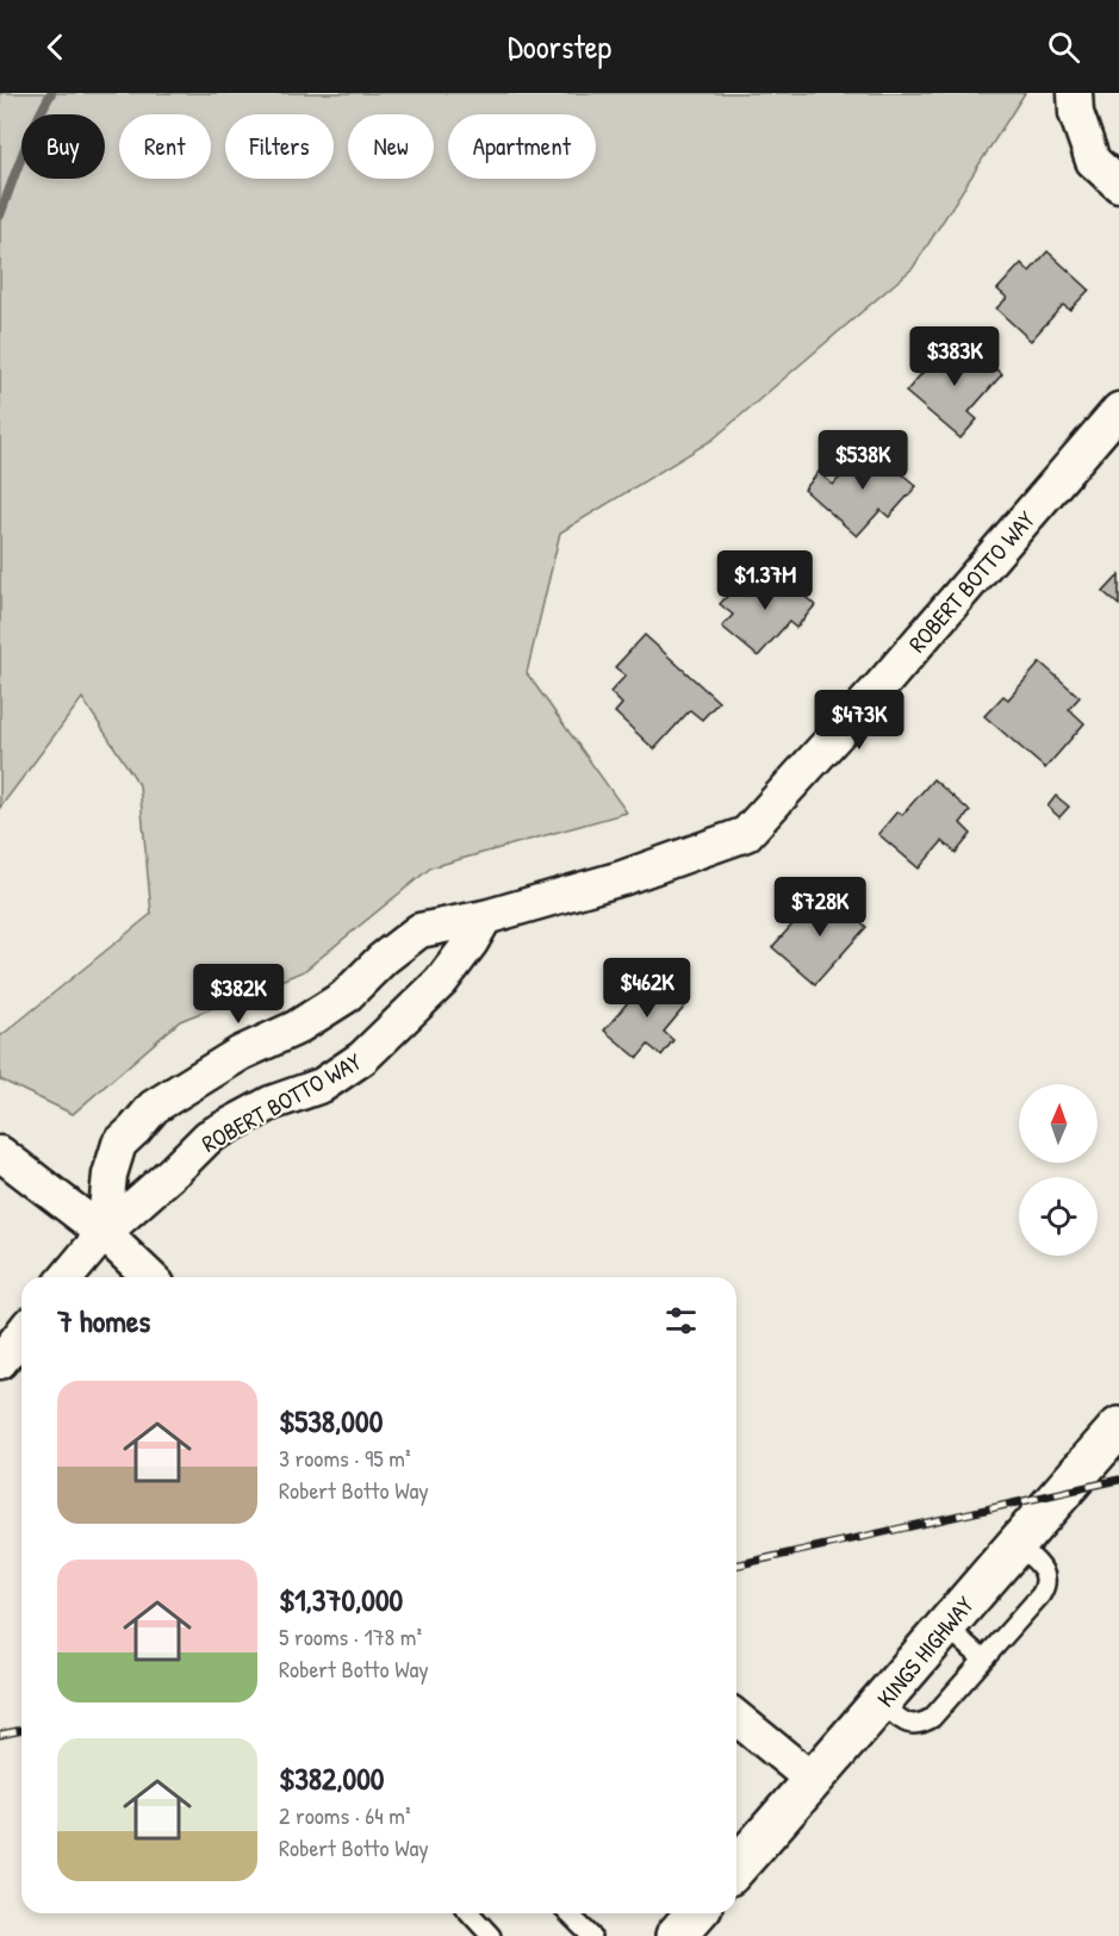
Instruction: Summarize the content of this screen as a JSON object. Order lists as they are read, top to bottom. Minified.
{"streets":{"main road":["KINGS HIGHWAY"],"street":["ROBERT BOTTO WAY"]},"north":"top","page":{"header":"Doorstep","chip":["Buy","Rent","Filters","New","Apartment"],"price":["$383K","$538K","$1.37M","$473K","$728K","$462K","$382K"],"heading":"7 homes","list":[{"name":"$538,000","note":"3 rooms · 95 m² · Robert Botto Way"},{"name":"$1,370,000","note":"5 rooms · 178 m² · Robert Botto Way"},{"name":"$382,000","note":"2 rooms · 64 m² · Robert Botto Way"}]}}
